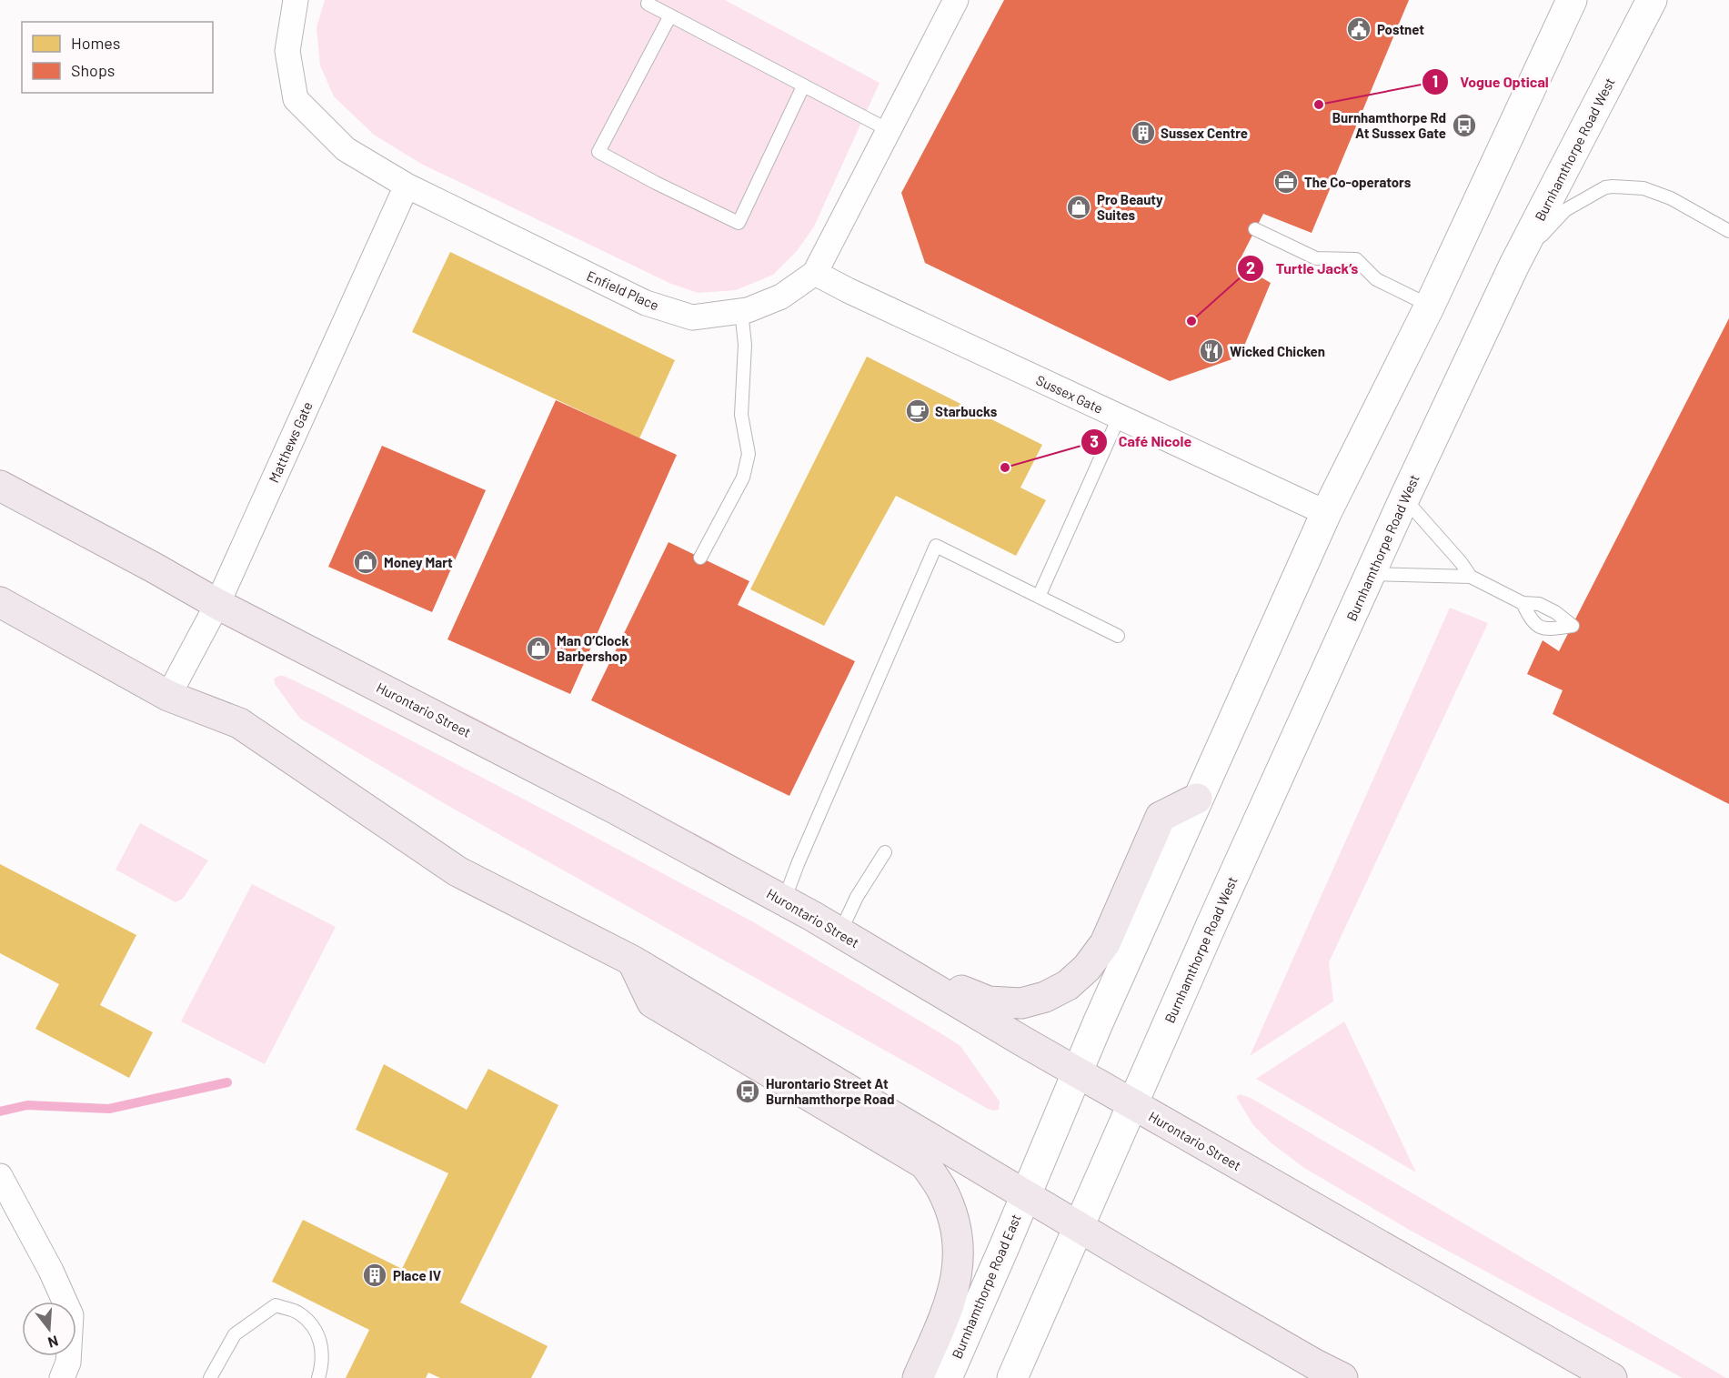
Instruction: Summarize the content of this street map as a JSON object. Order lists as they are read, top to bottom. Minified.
{"streets":{"main road":["Burnhamthorpe Road West","Hurontario Street","Burnhamthorpe Road East"],"street":["Enfield Place","Sussex Gate","Matthews Gate"]},"crossings":[["Burnhamthorpe Road West","Hurontario Street"],["Enfield Place","Sussex Gate"],["Enfield Place","Matthews Gate"],["Matthews Gate","Hurontario Street"],["Hurontario Street","Burnhamthorpe Road East"]],"places":{"public building":["Postnet"],"other":["Vogue Optical","Turtle Jack’s","Café Nicole"],"bus stop":["Burnhamthorpe Rd At Sussex Gate","Hurontario Street At Burnhamthorpe Road"],"building":["Sussex Centre","Place IV"],"office":["The Co-operators"],"shop":["Pro Beauty Suites","Money Mart","Man O’Clock Barbershop"],"restaurant":["Wicked Chicken"],"cafe":["Starbucks"]},"legend":["Homes","Shops"],"north":"bottom"}
